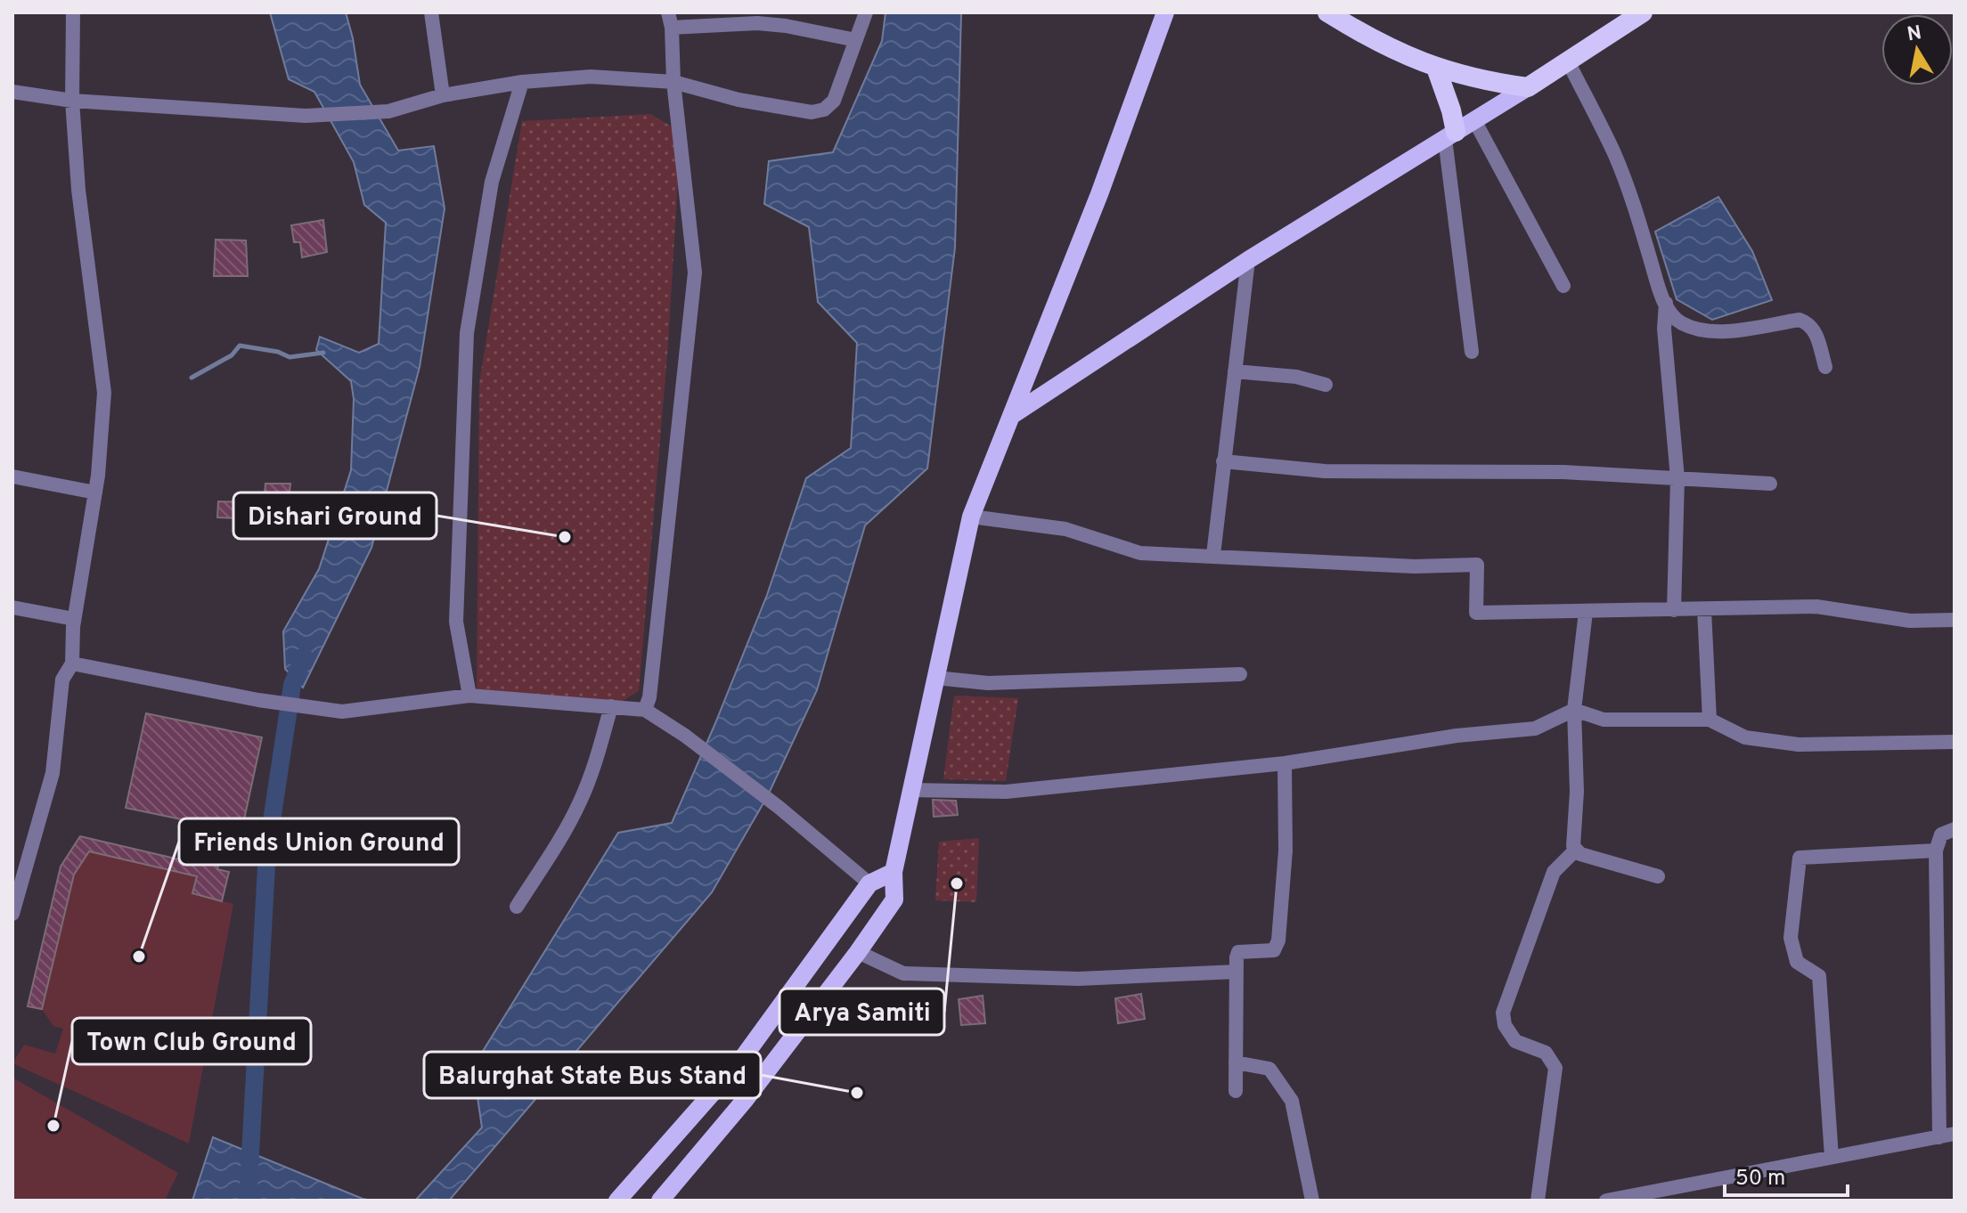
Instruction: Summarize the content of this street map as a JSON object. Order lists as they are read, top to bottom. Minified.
{"places":["Dishari Ground","Arya Samiti","Friends Union Ground","Balurghat State Bus Stand","Town Club Ground"],"scale_bar":"50 m","north":"top"}
